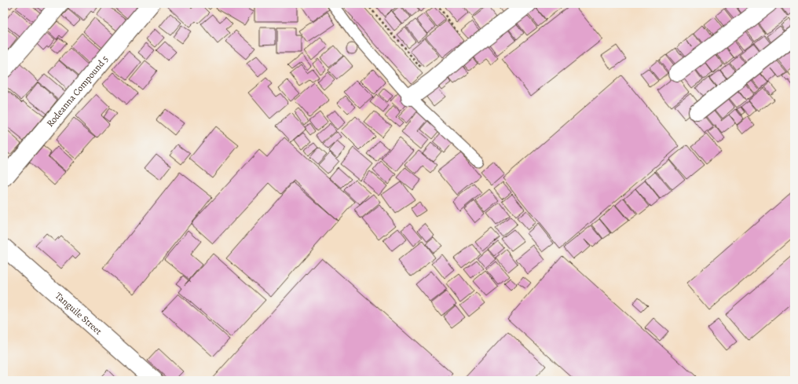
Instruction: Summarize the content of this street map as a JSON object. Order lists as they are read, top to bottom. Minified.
{"streets":{"street":["Rodeanna Compound 5","Tanguile Street"]}}
